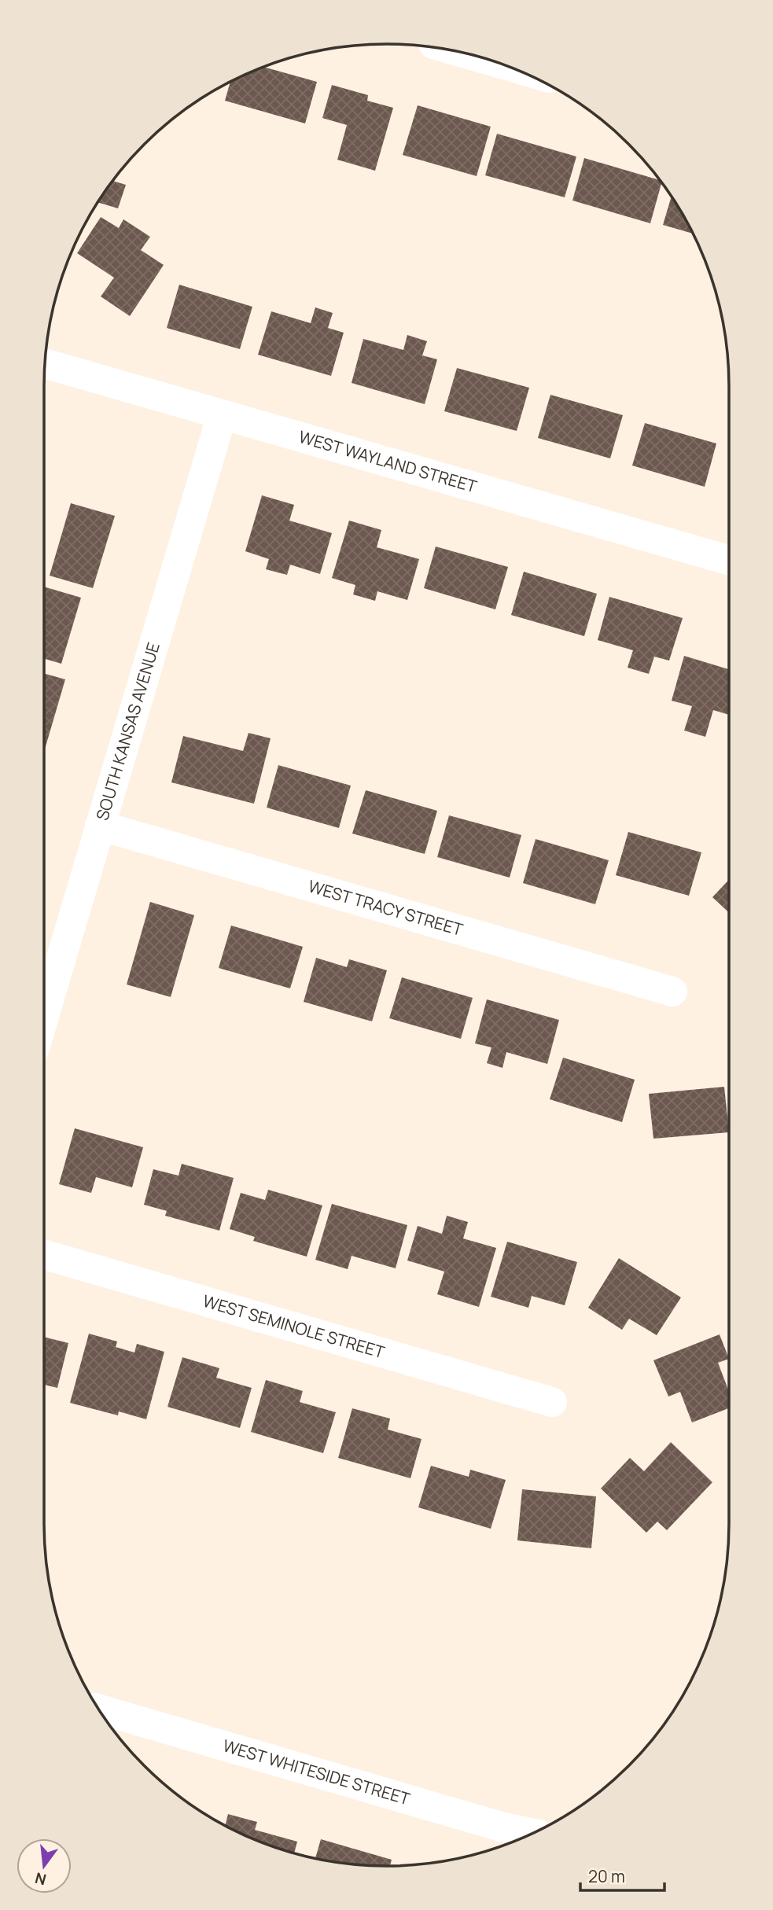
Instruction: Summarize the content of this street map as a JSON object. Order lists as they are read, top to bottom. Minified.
{"streets":{"street":["WEST WAYLAND STREET","SOUTH KANSAS AVENUE","WEST TRACY STREET","WEST SEMINOLE STREET","WEST WHITESIDE STREET"]},"crossings":[["WEST WAYLAND STREET","SOUTH KANSAS AVENUE"],["SOUTH KANSAS AVENUE","WEST TRACY STREET"]],"scale_bar":"20 m","north":"bottom"}
